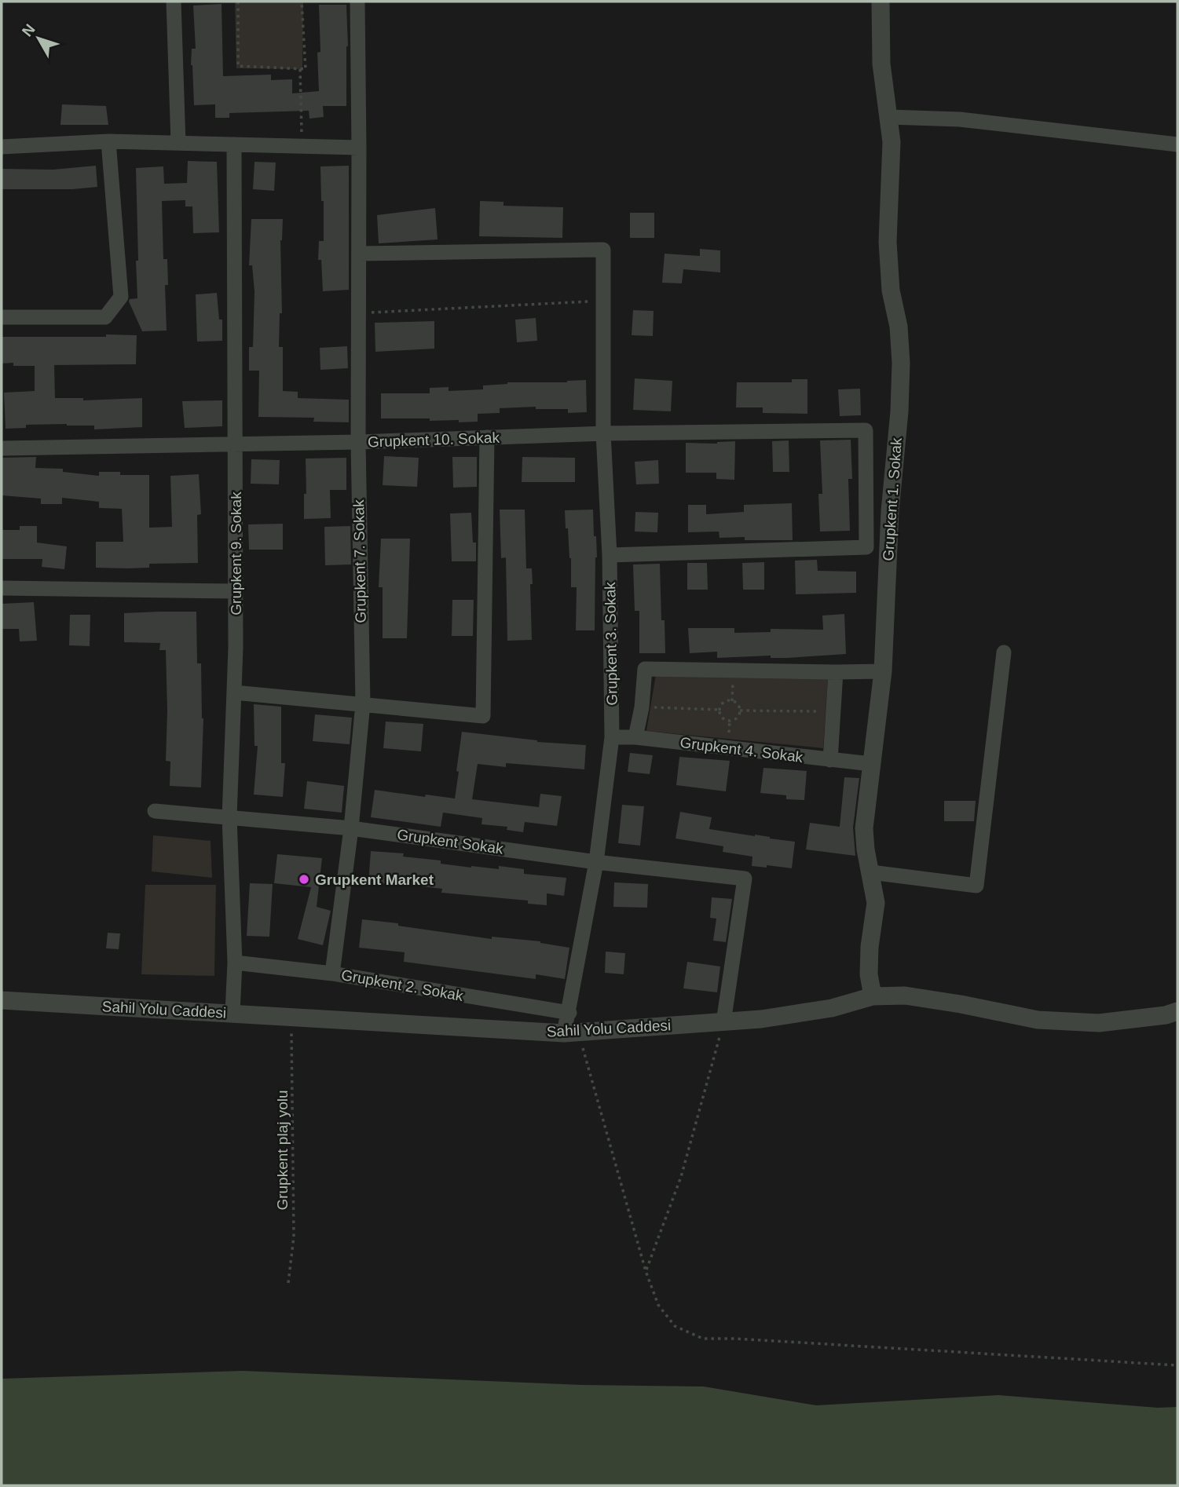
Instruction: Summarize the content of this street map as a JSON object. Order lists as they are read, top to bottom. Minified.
{"streets":{"street":["Grupkent 10. Sokak","Grupkent 1. Sokak","Grupkent 9. Sokak","Grupkent 7. Sokak","Grupkent 3. Sokak","Grupkent 4. Sokak","Grupkent Sokak","Grupkent 2. Sokak","Sahil Yolu Caddesi"],"path":["Grupkent plaj yolu"]},"crossings":[["Grupkent 10. Sokak","Grupkent 9. Sokak"],["Grupkent 10. Sokak","Grupkent 7. Sokak"],["Grupkent 10. Sokak","Grupkent 3. Sokak"],["Grupkent 1. Sokak","Grupkent 4. Sokak"],["Grupkent 1. Sokak","Sahil Yolu Caddesi"],["Grupkent 9. Sokak","Grupkent Sokak"],["Grupkent 9. Sokak","Grupkent 2. Sokak"],["Grupkent 9. Sokak","Sahil Yolu Caddesi"],["Grupkent 7. Sokak","Grupkent 3. Sokak"],["Grupkent 7. Sokak","Grupkent Sokak"],["Grupkent 7. Sokak","Grupkent 2. Sokak"],["Grupkent 3. Sokak","Grupkent 4. Sokak"],["Grupkent 3. Sokak","Grupkent Sokak"],["Grupkent 3. Sokak","Grupkent 2. Sokak"],["Grupkent 3. Sokak","Sahil Yolu Caddesi"],["Grupkent Sokak","Sahil Yolu Caddesi"],["Sahil Yolu Caddesi","Grupkent plaj yolu"]],"places":["Grupkent Market"],"north":"top left"}
